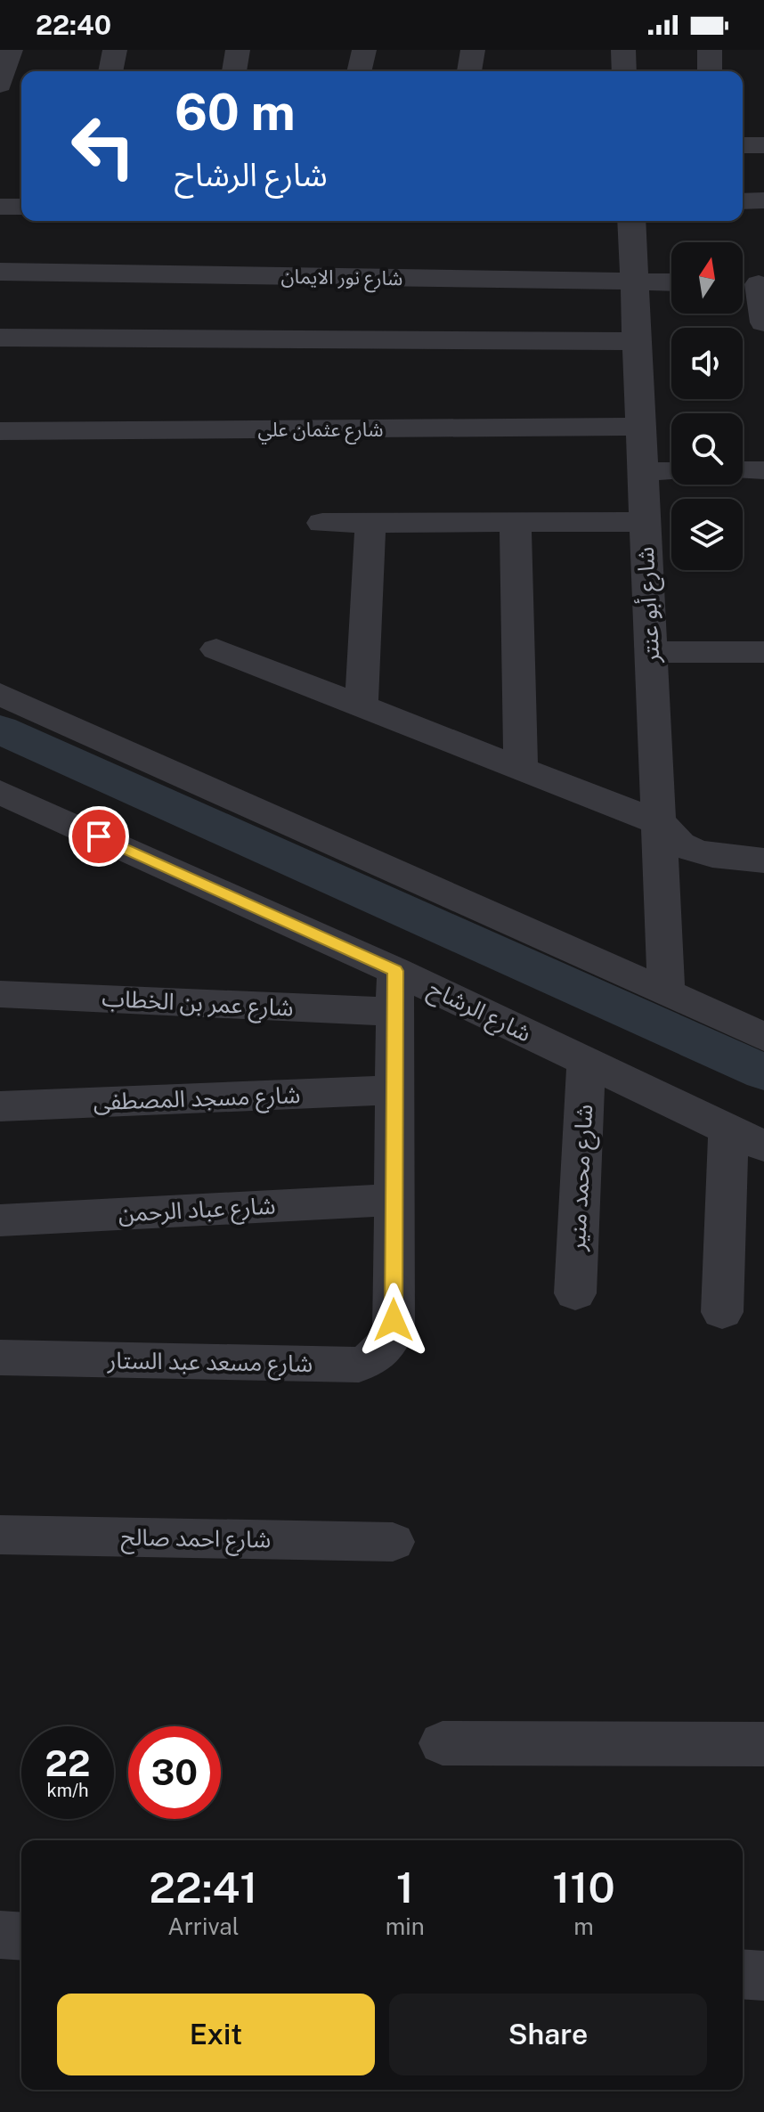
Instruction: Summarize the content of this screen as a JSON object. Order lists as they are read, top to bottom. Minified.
{"streets":{"street":["شارع نور الايمان","شارع عثمان علي","شارع أبو عنتر","شارع عمر بن الخطاب","شارع الرشاح","شارع مسجد المصطفى","شارع محمد منير","شارع عباد الرحمن","شارع مسعد عبد الستار","شارع احمد صالح"]},"crossings":[["شارع نور الايمان","شارع أبو عنتر"],["شارع عثمان علي","شارع أبو عنتر"],["شارع الرشاح","شارع محمد منير"],["شارع عباد الرحمن","شارع مسعد عبد الستار"]],"north":"top","page":{"status":"22:40","turn":["60 m","شارع الرشاح"],"speed":"22 km/h","limit":"30","eta":["22:41","Arrival","1","min","110","m"],"buttons":["Exit","Share"]}}
